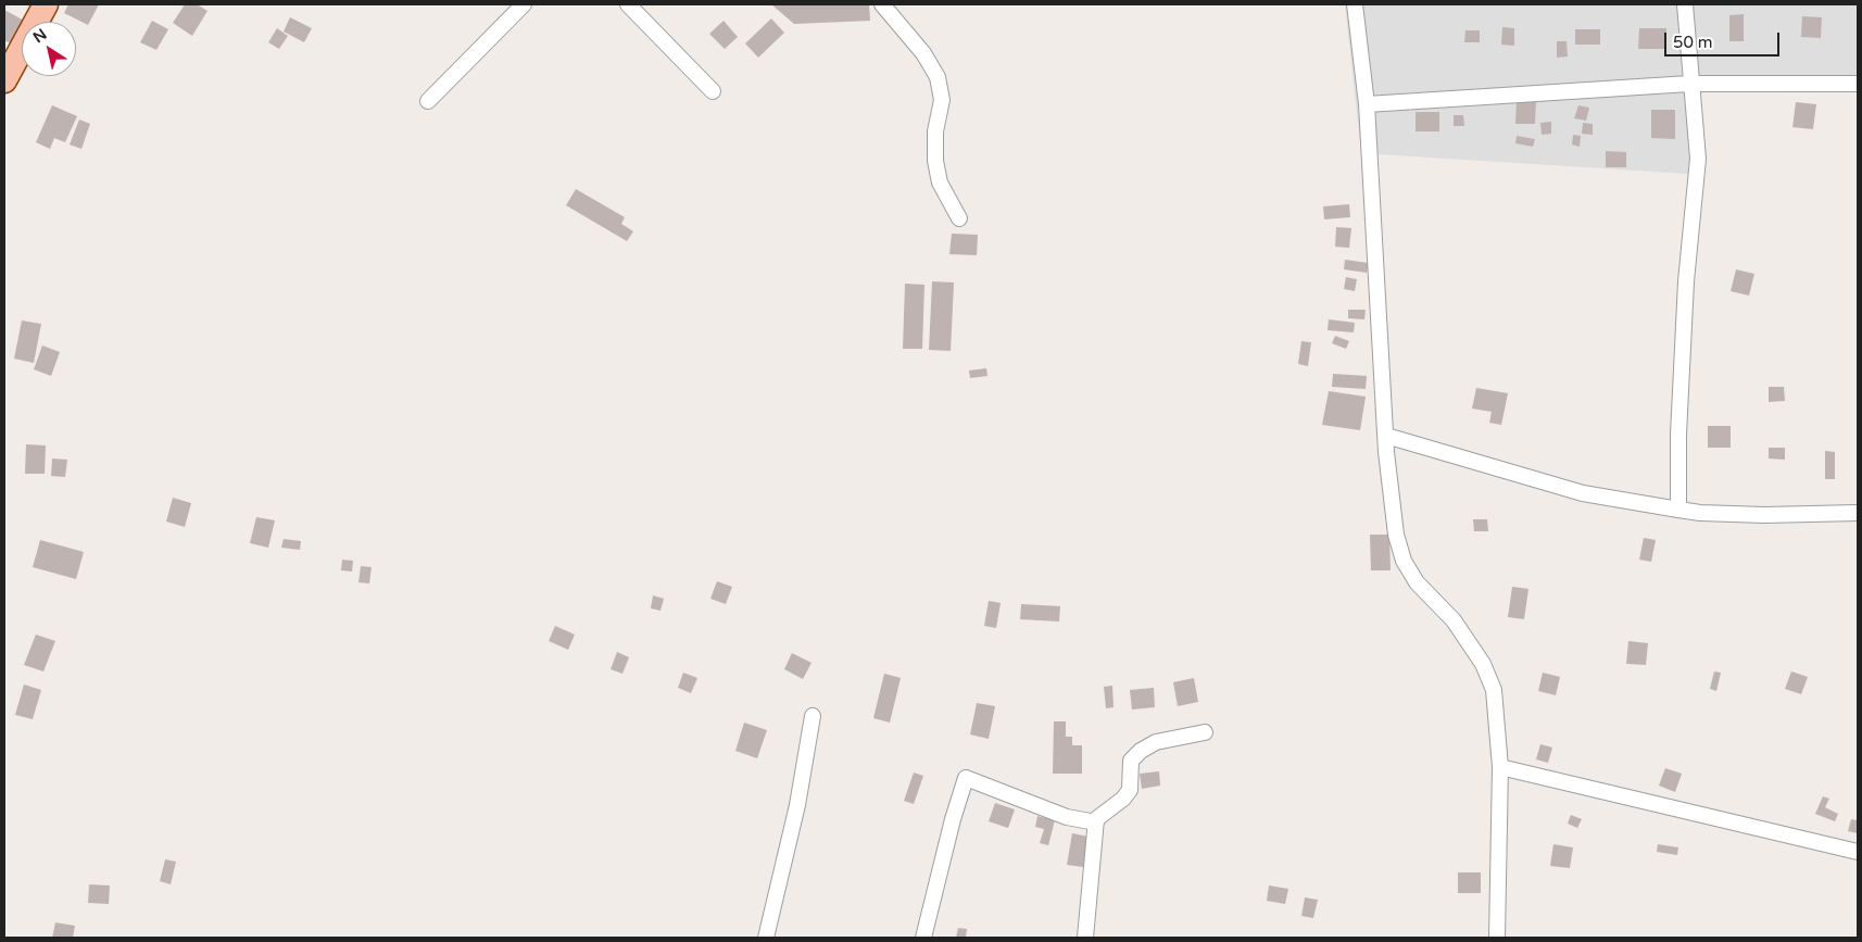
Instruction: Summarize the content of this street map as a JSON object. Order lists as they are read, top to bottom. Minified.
{"scale_bar":"50 m","north":"top left"}
